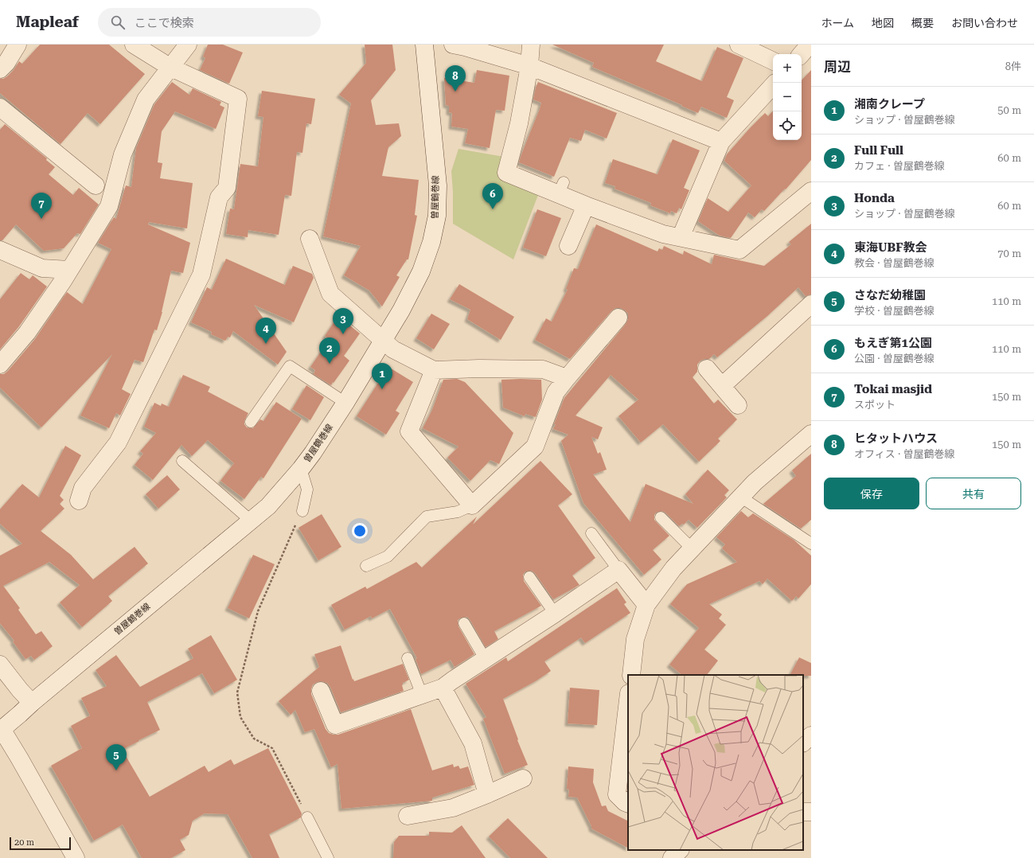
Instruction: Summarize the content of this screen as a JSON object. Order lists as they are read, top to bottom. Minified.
{"streets":{"street":["曽屋鶴巻線"]},"scale_bar":"20 m","page":{"header":"Mapleaf","search":"ここで検索","nav":["ホーム","地図","概要","お問い合わせ"],"heading":["周辺","8件"],"map_buttons":["+","−"],"pins":["8","6","7","3","4","2","1","5"],"list":[{"mark":"1","name":"湘南クレープ","note":"ショップ · 曽屋鶴巻線","value":"50 m"},{"mark":"2","name":"Full Full","note":"カフェ · 曽屋鶴巻線","value":"60 m"},{"mark":"3","name":"Honda","note":"ショップ · 曽屋鶴巻線","value":"60 m"},{"mark":"4","name":"東海UBF教会","note":"教会 · 曽屋鶴巻線","value":"70 m"},{"mark":"5","name":"さなだ幼稚園","note":"学校 · 曽屋鶴巻線","value":"110 m"},{"mark":"6","name":"もえぎ第1公園","note":"公園 · 曽屋鶴巻線","value":"110 m"},{"mark":"7","name":"Tokai masjid","note":"スポット","value":"150 m"},{"mark":"8","name":"ヒタットハウス","note":"オフィス · 曽屋鶴巻線","value":"150 m"}],"buttons":["保存","共有"],"scale":"20 m"}}
